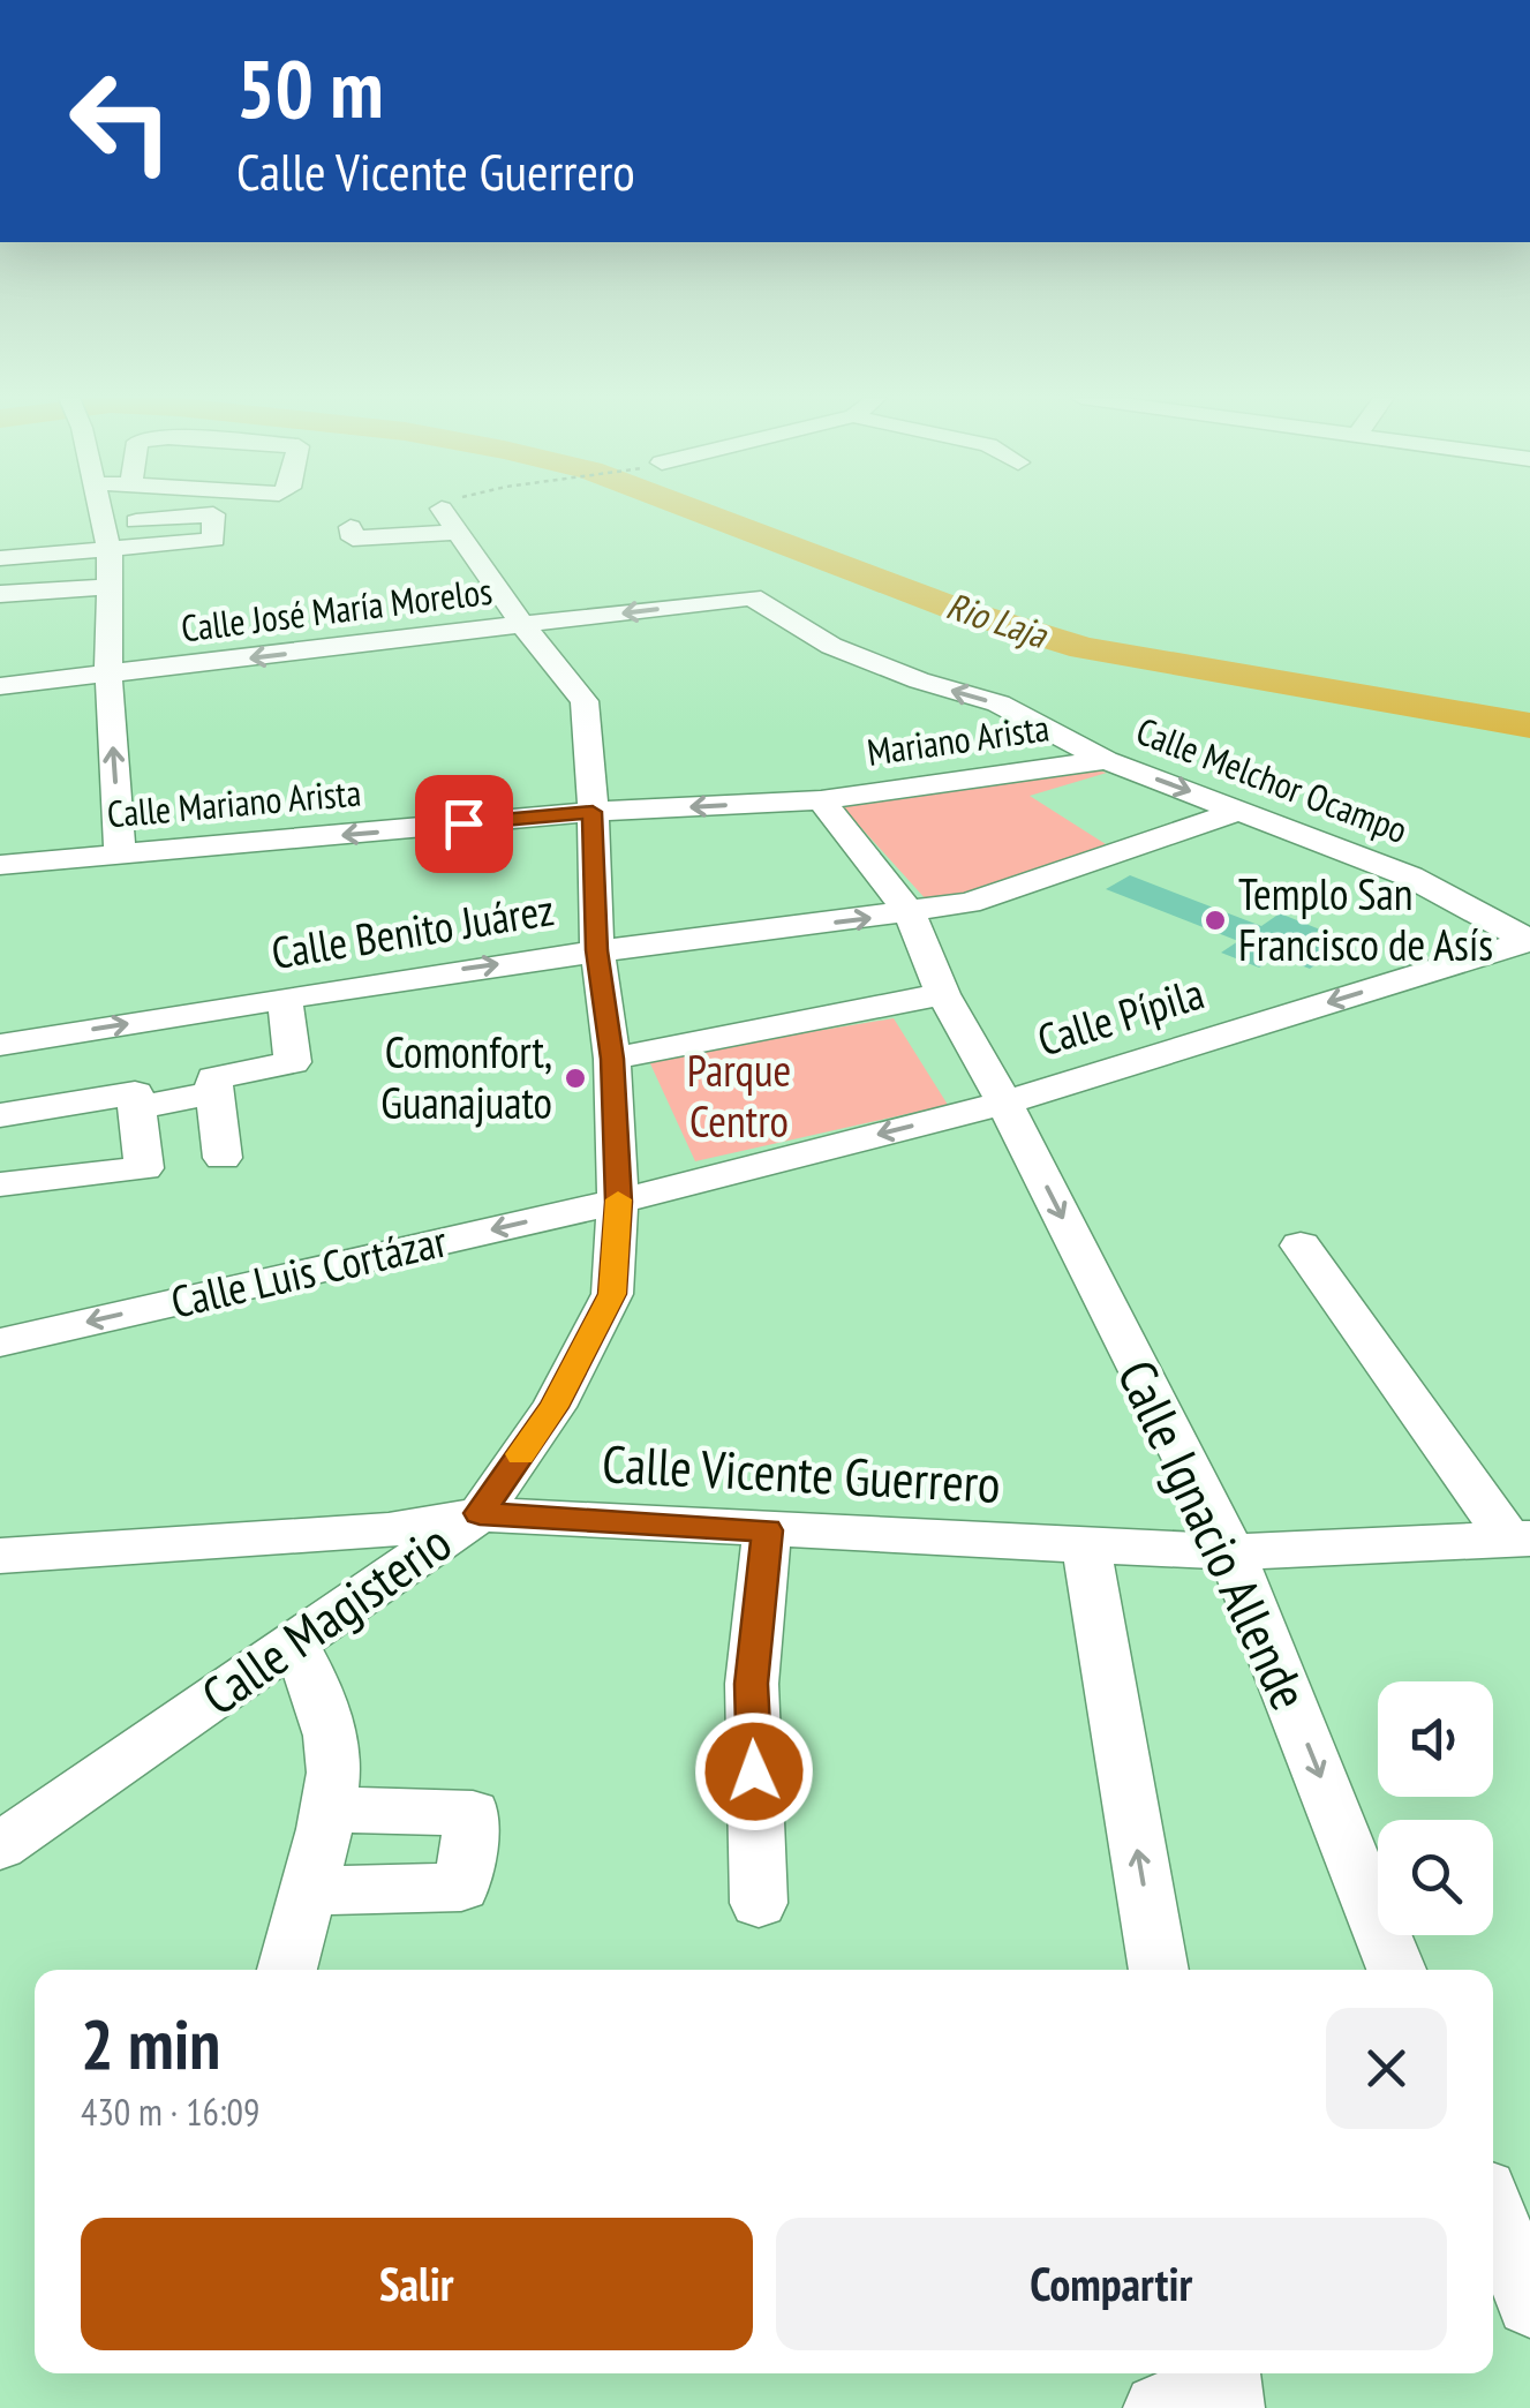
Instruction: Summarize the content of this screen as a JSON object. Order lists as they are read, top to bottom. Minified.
{"streets":{"street":["Calle José María Morelos","Mariano Arista","Calle Melchor Ocampo","Calle Mariano Arista","Calle Benito Juárez","Calle Pípila","Calle Luis Cortázar","Calle Vicente Guerrero","Calle Ignacio Allende","Calle Magisterio"]},"crossings":[["Calle José María Morelos","Calle Melchor Ocampo"],["Calle José María Morelos","Calle Magisterio"],["Mariano Arista","Calle Melchor Ocampo"],["Mariano Arista","Calle Mariano Arista"],["Mariano Arista","Calle Ignacio Allende"],["Calle Melchor Ocampo","Calle Benito Juárez"],["Calle Melchor Ocampo","Calle Pípila"],["Calle Mariano Arista","Calle Ignacio Allende"],["Calle Mariano Arista","Calle Magisterio"],["Calle Benito Juárez","Calle Ignacio Allende"],["Calle Benito Juárez","Calle Magisterio"],["Calle Pípila","Calle Luis Cortázar"],["Calle Pípila","Calle Ignacio Allende"],["Calle Pípila","Calle Magisterio"],["Calle Luis Cortázar","Calle Magisterio"],["Calle Vicente Guerrero","Calle Ignacio Allende"],["Calle Vicente Guerrero","Calle Magisterio"]],"one_way":["Calle José María Morelos","Calle Luis Cortázar"],"water":["Rio Laja"],"parks":["Parque Centro"],"places":["Templo San Francisco de Asís","Comonfort, Guanajuato"],"page":{"turn":["50 m","Calle Vicente Guerrero"],"heading":["2 min","430 m · 16:09"],"buttons":["Salir","Compartir"]}}
